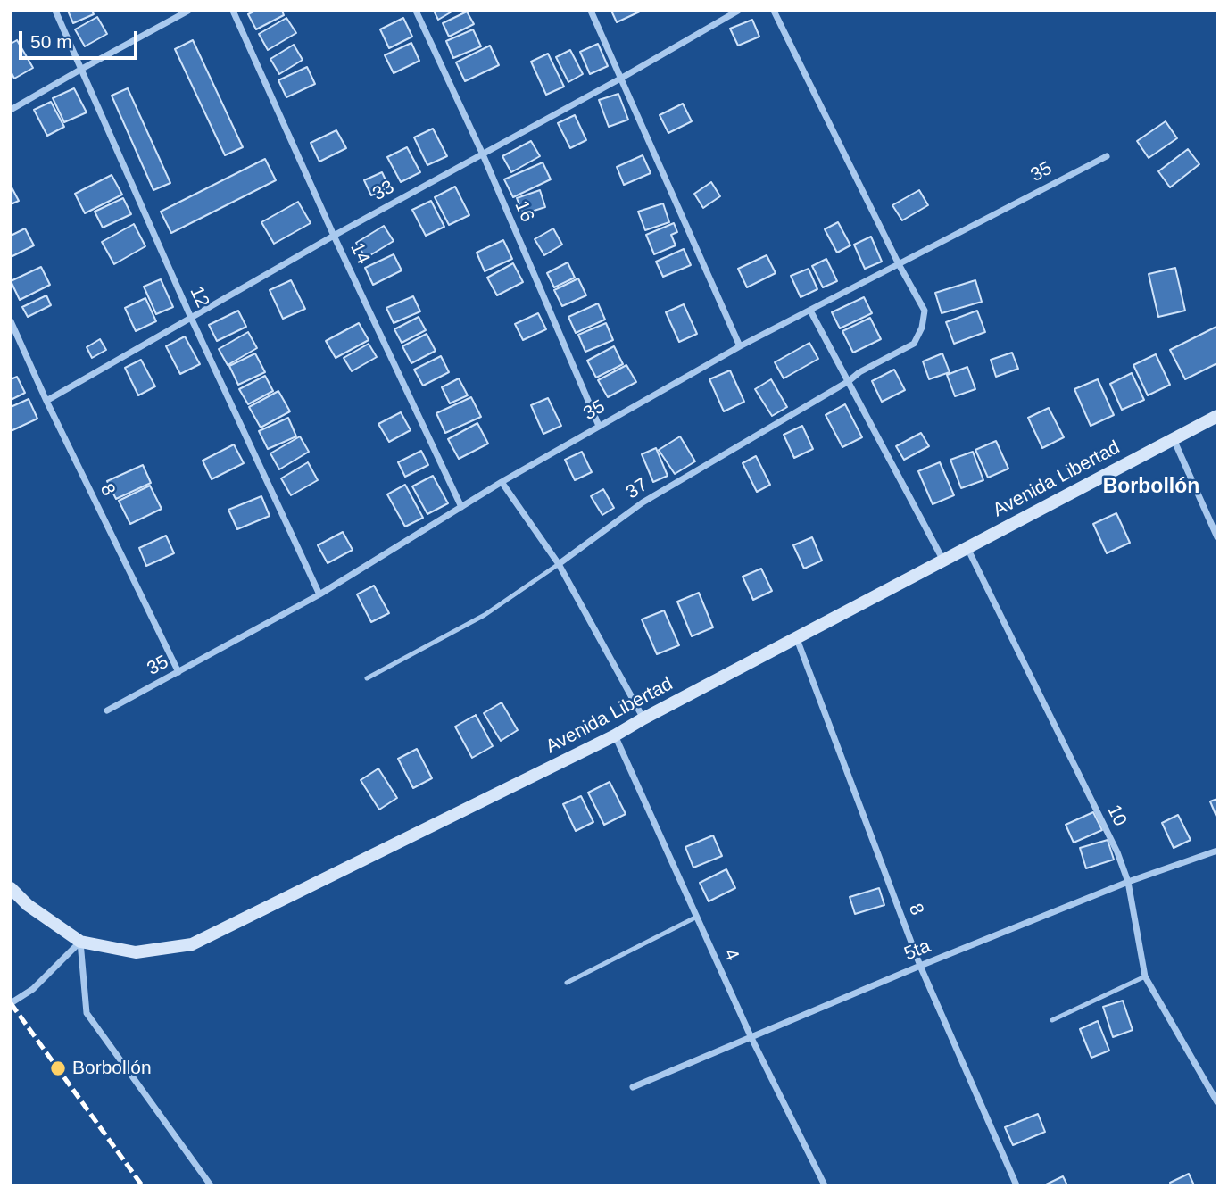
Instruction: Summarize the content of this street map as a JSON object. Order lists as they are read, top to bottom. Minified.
{"streets":{"main road":["Avenida Libertad"],"street":["35","33","16","14","12","37","8","10","5ta","4"]},"crossings":[["35","16"],["35","14"],["35","12"],["35","37"],["35","8"],["33","16"],["33","14"],["33","12"],["33","8"],["Avenida Libertad","8"],["Avenida Libertad","10"],["Avenida Libertad","4"],["8","5ta"],["10","5ta"],["5ta","4"]],"districts":["Borbollón"],"places":["Borbollón"],"scale_bar":"50 m"}
